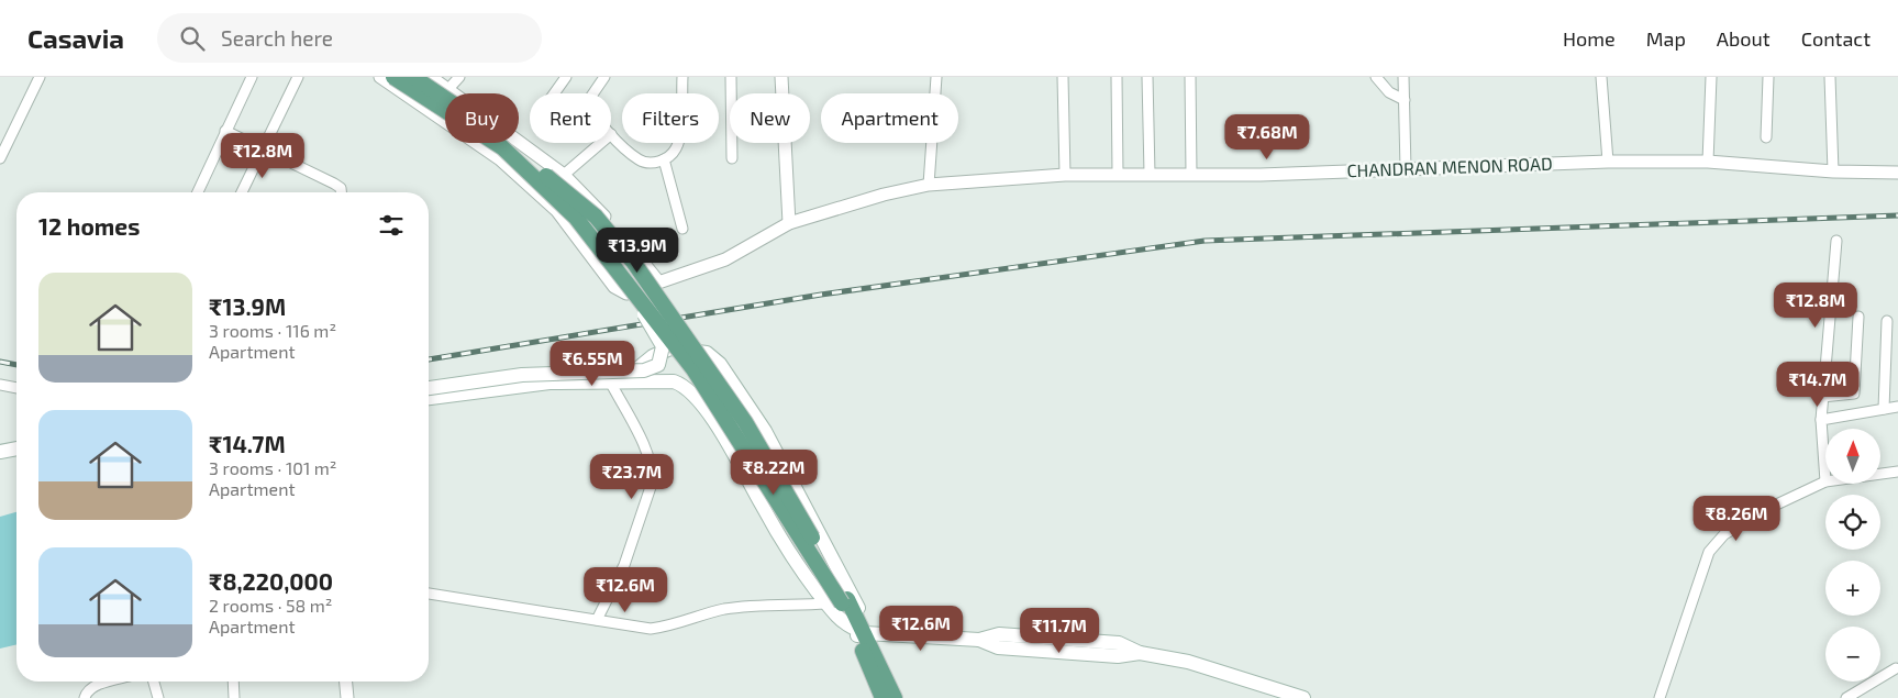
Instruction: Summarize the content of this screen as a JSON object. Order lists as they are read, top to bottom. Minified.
{"streets":{"street":["CHANDRAN MENON ROAD"]},"north":"top","page":{"header":"Casavia","search":"Search here","nav":["Home","Map","About","Contact"],"chip":["Buy","Rent","Filters","New","Apartment"],"price":["₹7.68M","₹12.8M","₹13.9M","₹12.8M","₹6.55M","₹14.7M","₹8.22M","₹23.7M","₹8.26M","₹12.6M","₹12.6M","₹11.7M"],"heading":"12 homes","list":[{"name":"₹13.9M","note":"3 rooms · 116 m² · Apartment"},{"name":"₹14.7M","note":"3 rooms · 101 m² · Apartment"},{"name":"₹8,220,000","note":"2 rooms · 58 m² · Apartment"}],"map_buttons":["+","−"]}}
